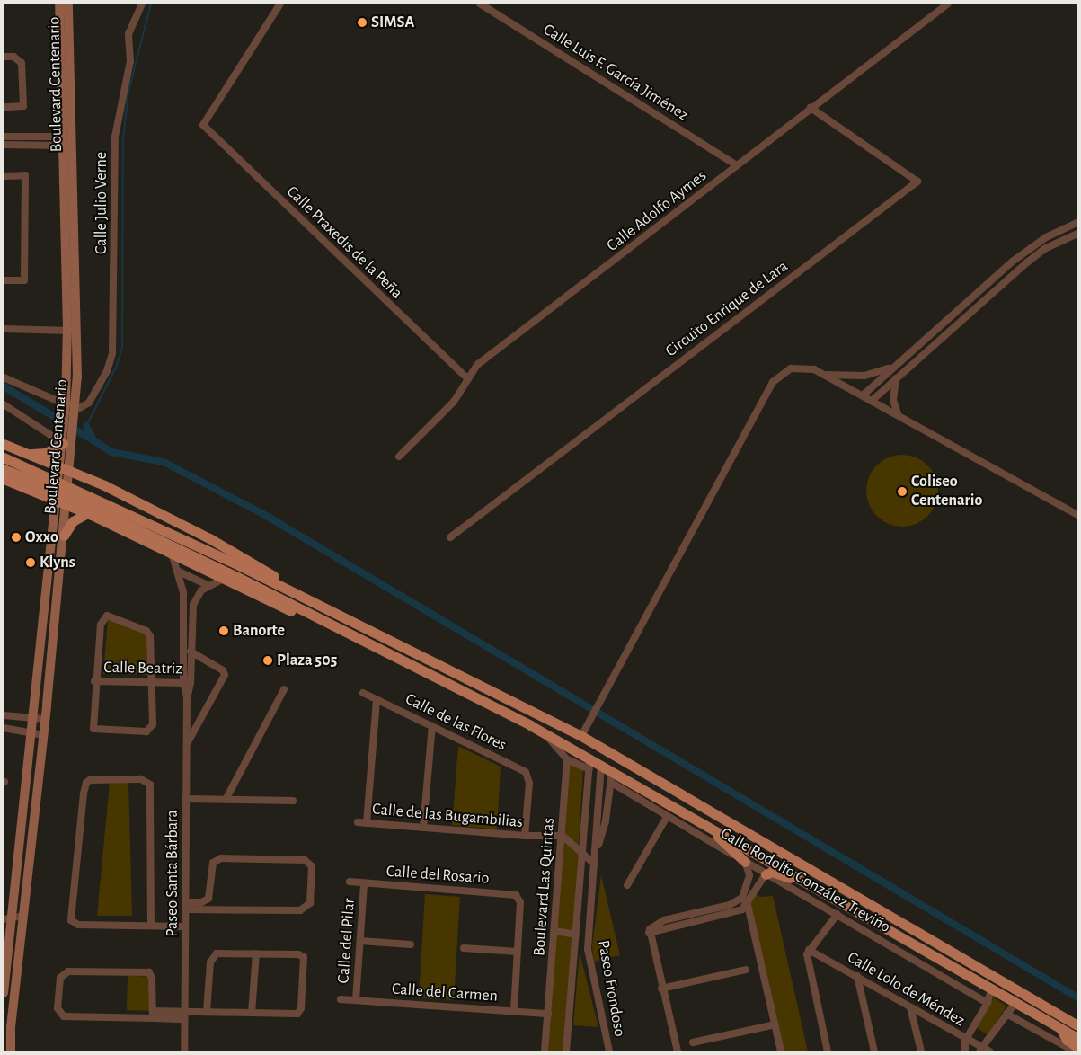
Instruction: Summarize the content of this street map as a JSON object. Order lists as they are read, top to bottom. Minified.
{"streets":{"main road":["Boulevard Centenario"],"street":["Calle Luis F. García Jiménez","Calle Julio Verne","Calle Adolfo Aymes","Calle Praxedis de la Peña","Circuito Enrique de Lara","Calle Beatriz","Calle de las Flores","Calle de las Bugambilias","Paseo Santa Bárbara","Calle del Rosario","Calle Rodolfo González Treviño","Boulevard Las Quintas","Calle del Pilar","Paseo Frondoso","Calle Lolo de Méndez","Calle del Carmen"]},"crossings":[["Calle Luis F. García Jiménez","Calle Adolfo Aymes"],["Boulevard Centenario","Calle Julio Verne"],["Calle Adolfo Aymes","Calle Praxedis de la Peña"],["Calle Adolfo Aymes","Circuito Enrique de Lara"],["Calle Beatriz","Paseo Santa Bárbara"],["Calle de las Flores","Calle de las Bugambilias"],["Calle de las Bugambilias","Boulevard Las Quintas"],["Calle del Rosario","Calle del Pilar"],["Calle Rodolfo González Treviño","Paseo Frondoso"],["Boulevard Las Quintas","Calle del Carmen"],["Calle del Pilar","Calle del Carmen"]],"places":["SIMSA","Coliseo Centenario","Oxxo","Klyns","Banorte","Plaza 505"]}
